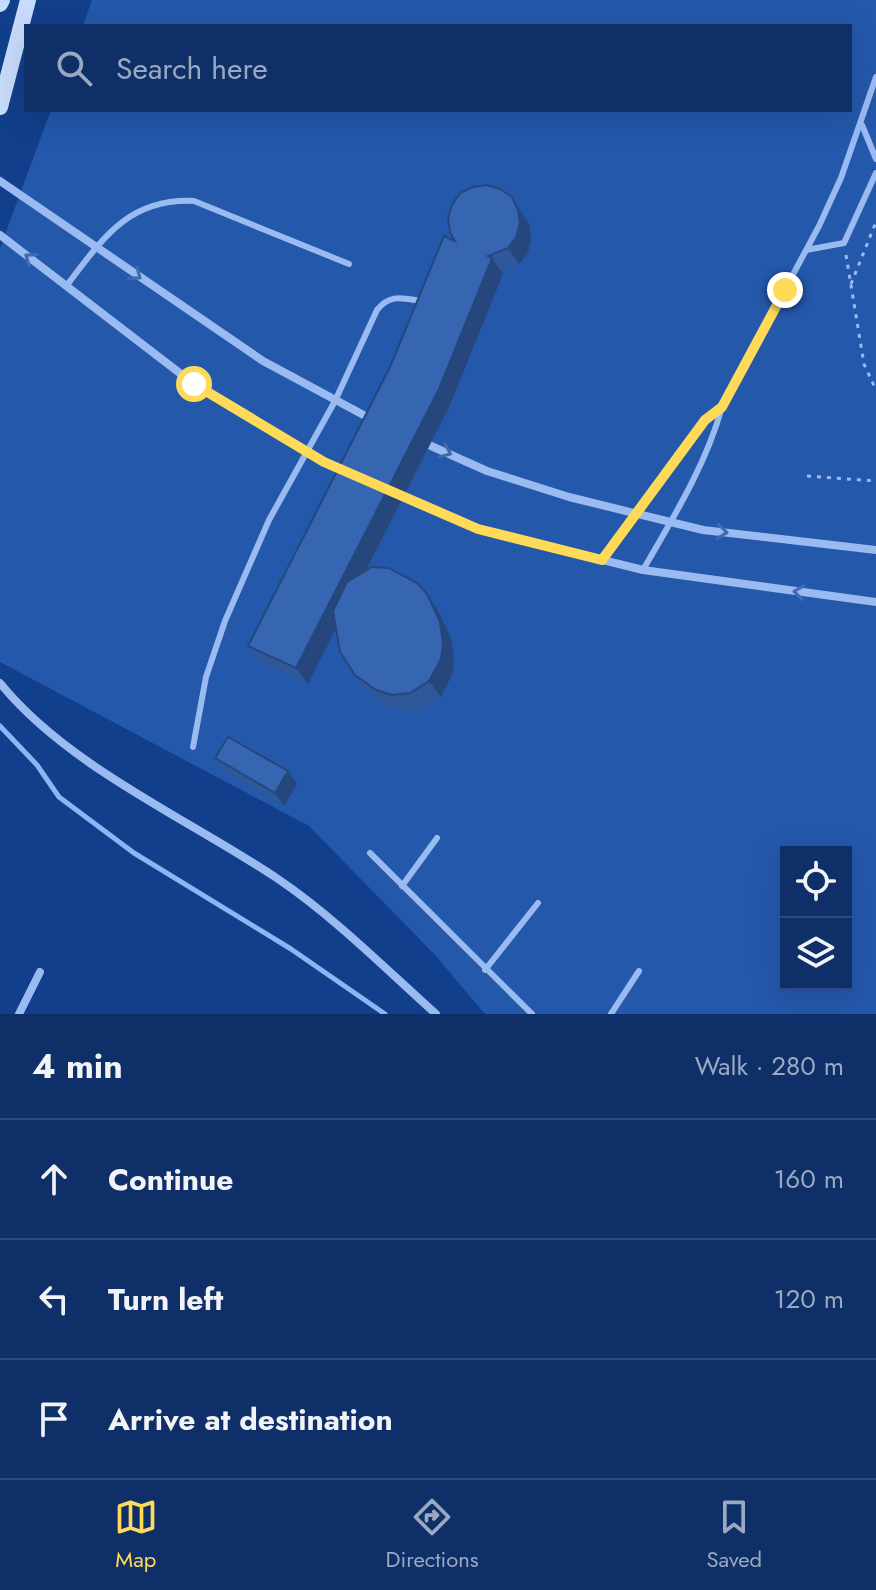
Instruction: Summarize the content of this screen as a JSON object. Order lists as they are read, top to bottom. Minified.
{"page":{"search":"Search here","heading":["4 min","Walk · 280 m"],"list":[["Continue","160 m"],["Turn left","120 m"],"Arrive at destination"],"nav":["Map","Directions","Saved"]}}
